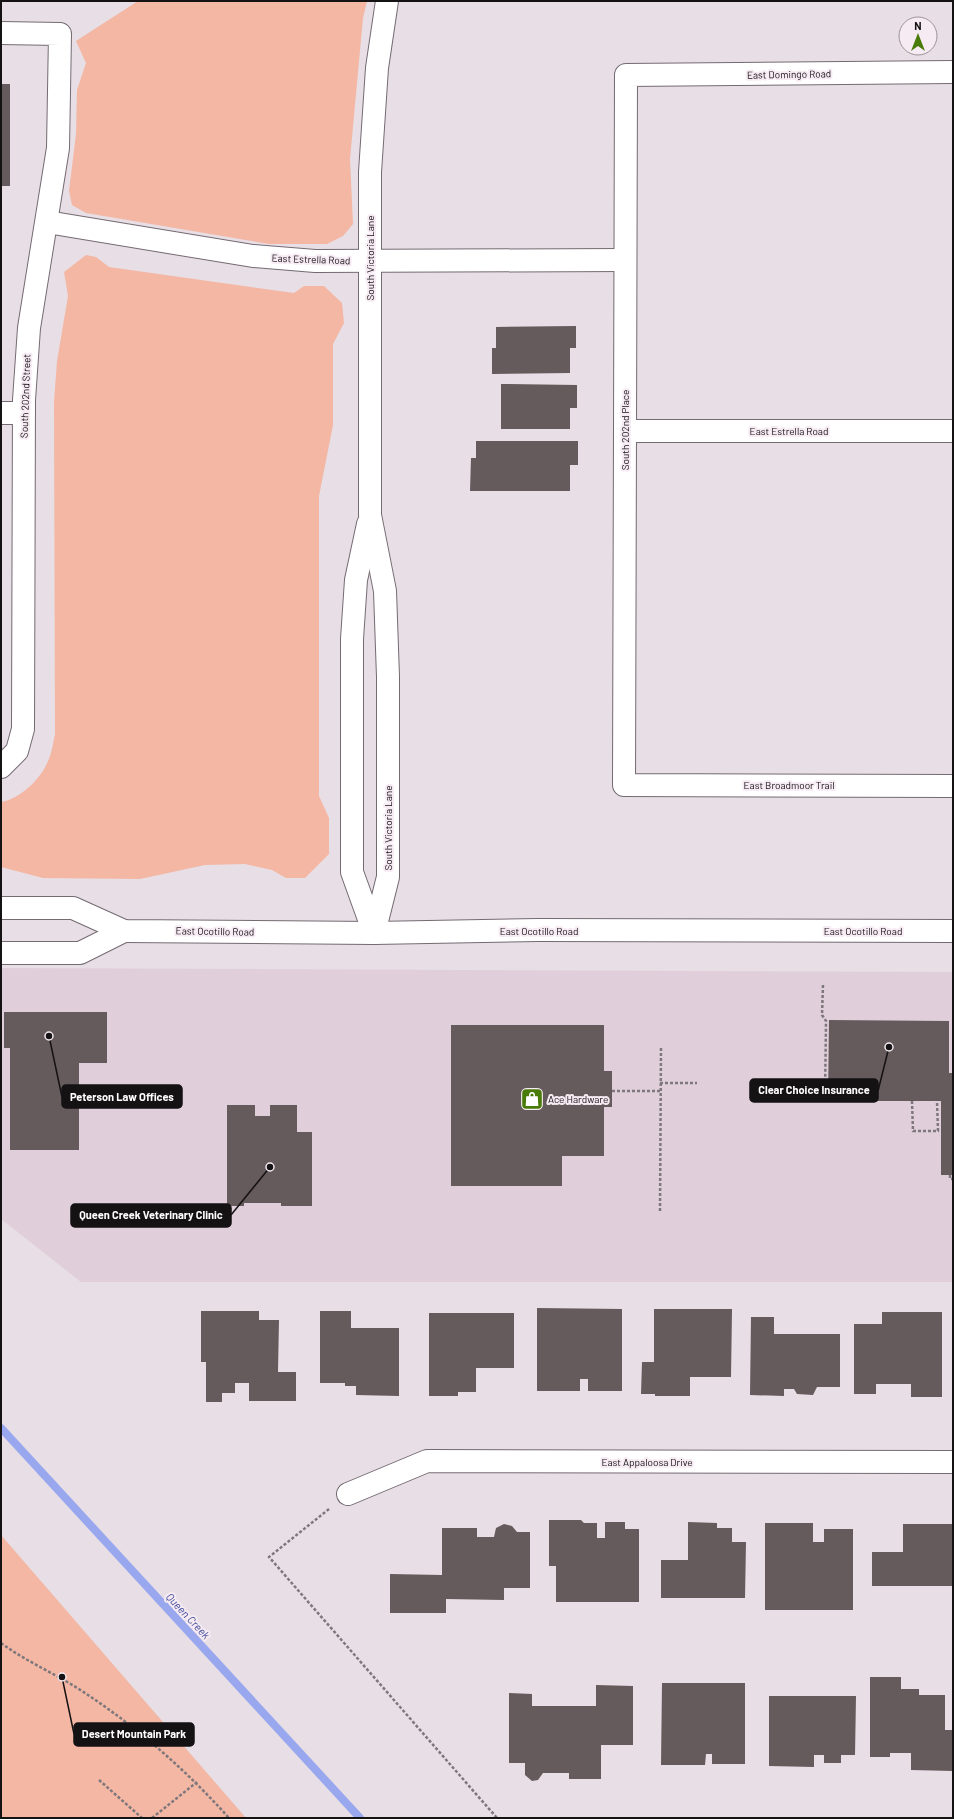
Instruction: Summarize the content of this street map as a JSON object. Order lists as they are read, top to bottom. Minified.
{"streets":{"street":["East Domingo Road","South Victoria Lane","East Estrella Road","South 202nd Street","South 202nd Place","East Broadmoor Trail","East Ocotillo Road","East Appaloosa Drive"]},"crossings":[["East Domingo Road","South 202nd Place"],["South Victoria Lane","East Estrella Road"],["South Victoria Lane","East Ocotillo Road"],["East Estrella Road","South 202nd Street"],["East Estrella Road","South 202nd Place"],["South 202nd Place","East Broadmoor Trail"]],"water":["Queen Creek"],"places":{"other":["Peterson Law Offices","Clear Choice Insurance","Queen Creek Veterinary Clinic","Desert Mountain Park"],"shop":["Ace Hardware"]},"north":"top"}
